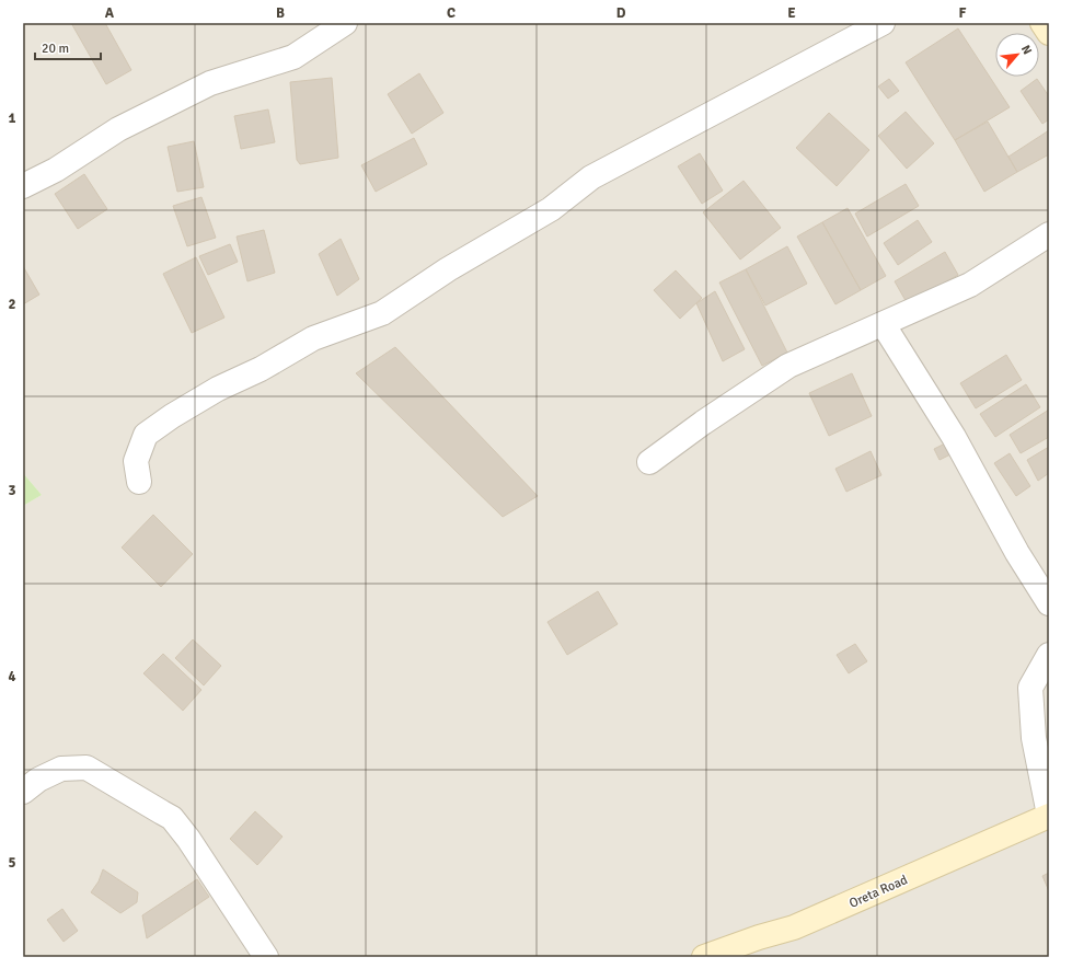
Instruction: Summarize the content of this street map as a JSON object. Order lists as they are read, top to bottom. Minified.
{"streets":{"street":["Oreta Road"]},"scale_bar":"20 m","north":"top right","grid":{"columns":["A","B","C","D","E","F"],"rows":["1","2","3","4","5"]}}
